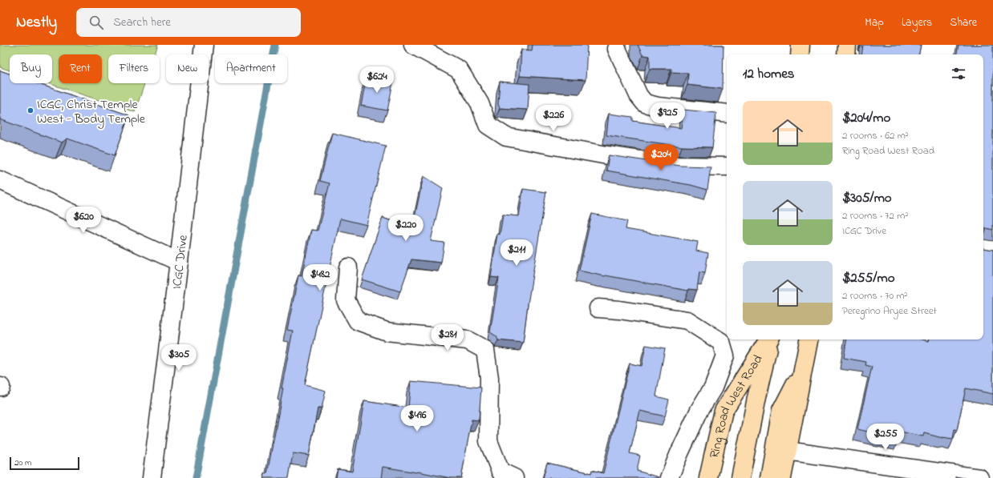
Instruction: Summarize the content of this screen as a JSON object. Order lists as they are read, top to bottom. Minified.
{"streets":{"main road":["Ring Road West Road"],"street":["ICGC Drive"]},"places":["ICGC, Christ Temple West - Body Temple"],"scale_bar":"20 m","page":{"header":"Nestly","search":"Search here","nav":["Map","Layers","Share"],"chip":["Buy","Rent","Filters","New","Apartment"],"heading":"12 homes","price":["$624","$925","$226","$204","$620","$220","$211","$482","$281","$305","$496","$255"],"list":[{"name":"$204/mo","note":"2 rooms · 62 m² · Ring Road West Road"},{"name":"$305/mo","note":"2 rooms · 72 m² · ICGC Drive"},{"name":"$255/mo","note":"2 rooms · 70 m² · Peregrino Aryee Street"}],"scale":"20 m"}}
